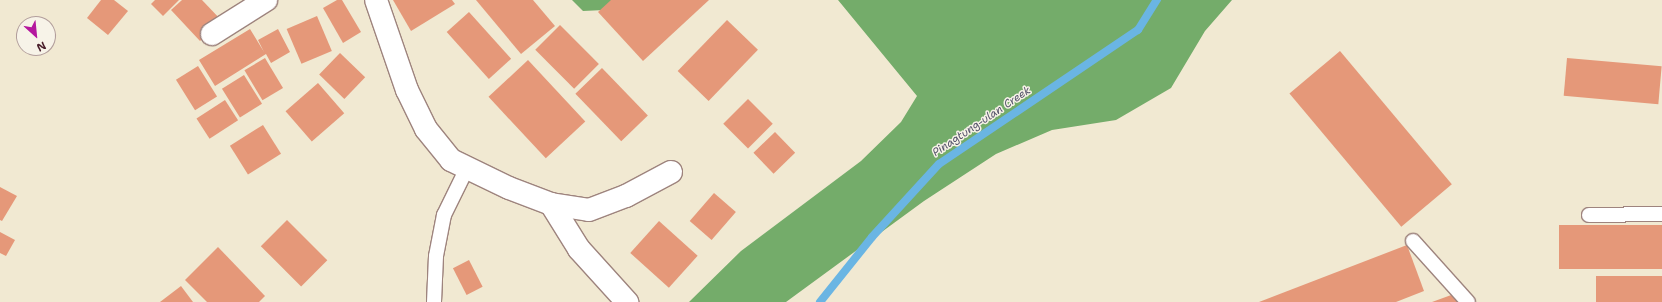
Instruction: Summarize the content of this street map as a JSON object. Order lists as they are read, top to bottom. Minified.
{"water":["Pinagtung-ulan Creek"],"north":"bottom right"}
